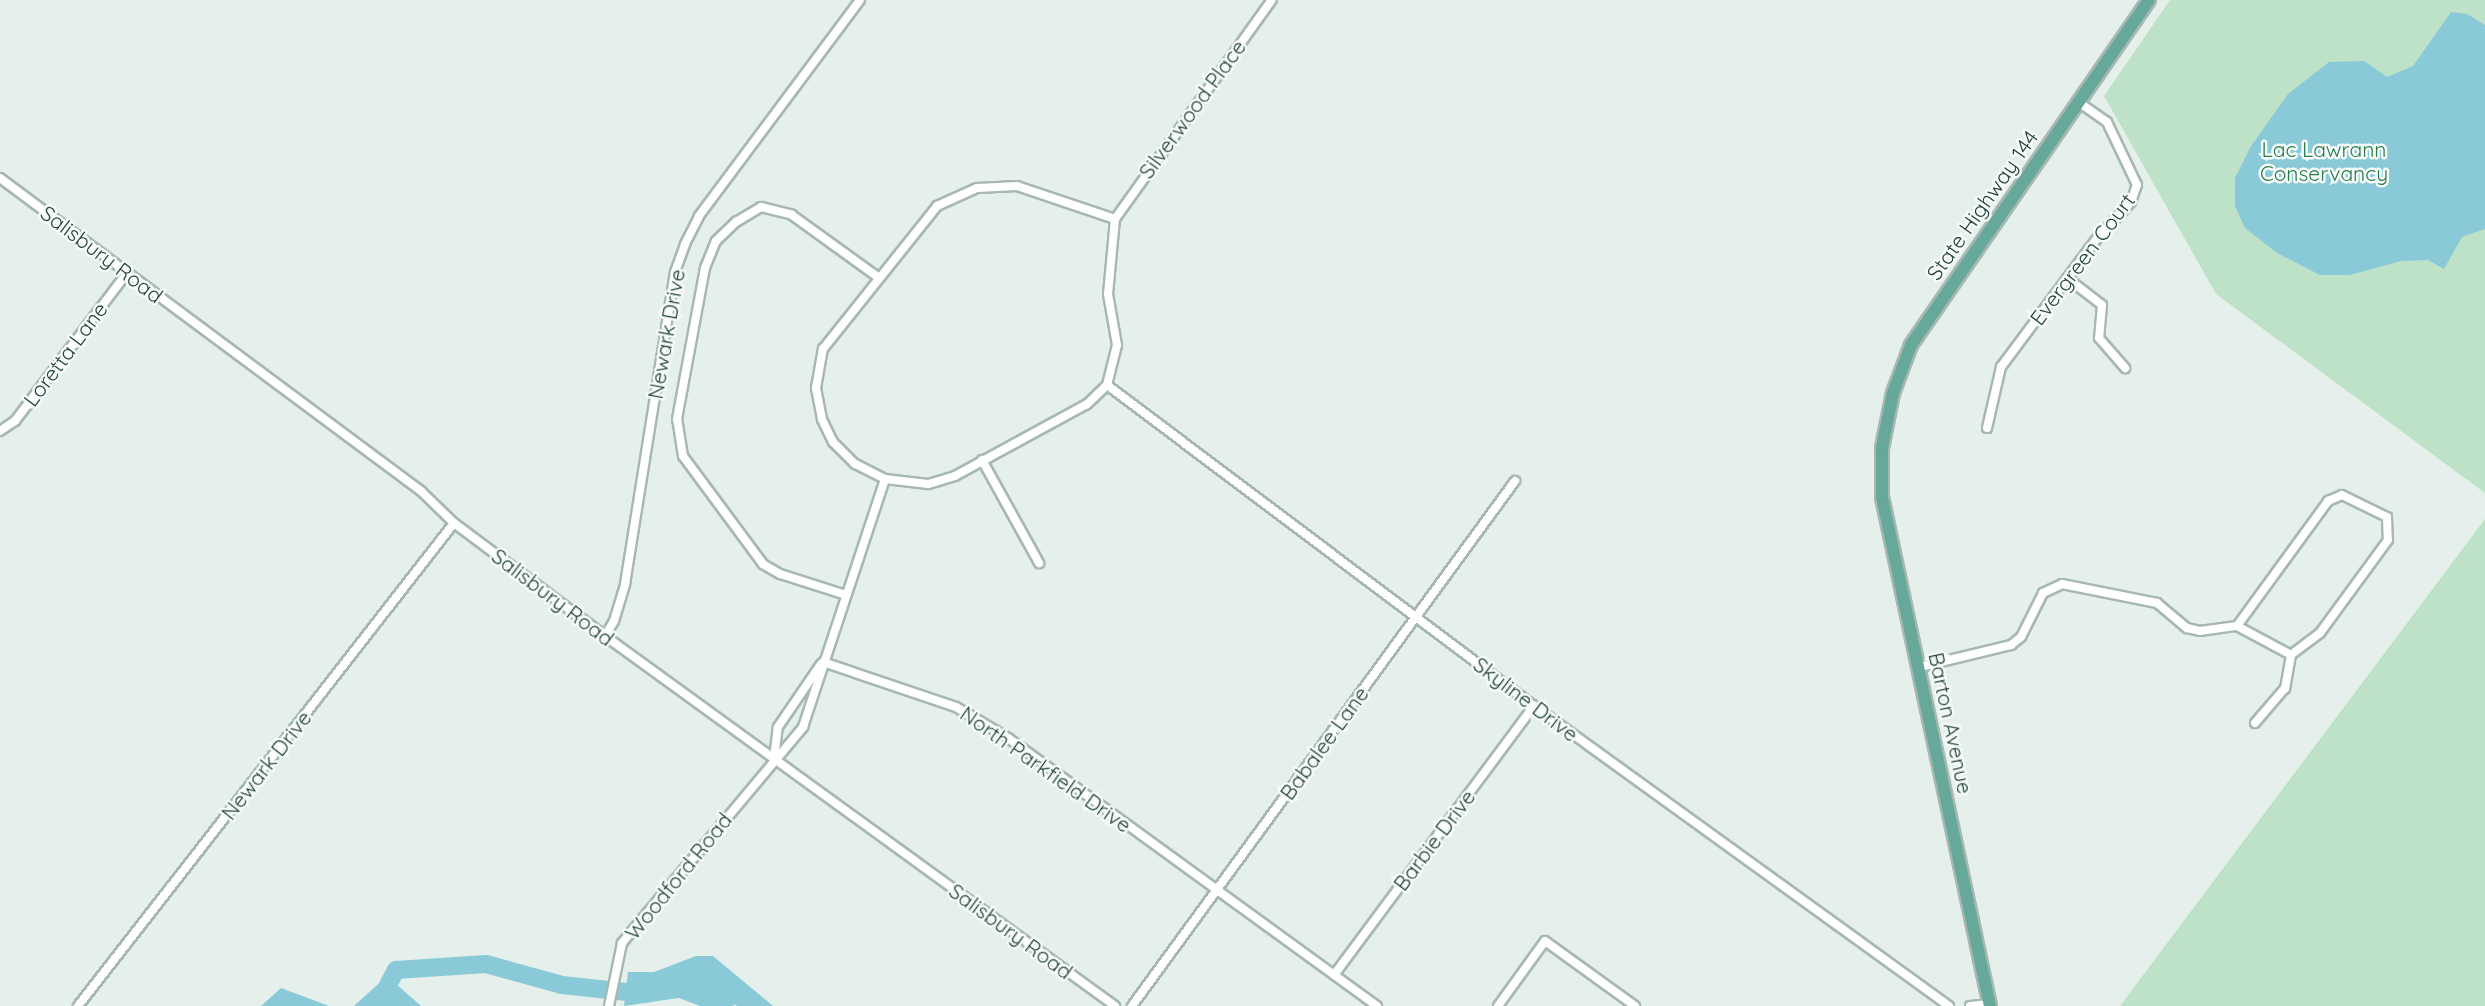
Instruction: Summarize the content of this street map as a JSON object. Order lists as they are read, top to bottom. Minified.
{"streets":{"main road":["State Highway 144","Barton Avenue"],"street":["Silverwood Place","Salisbury Road","Evergreen Court","Newark Drive","Loretta Lane","Skyline Drive","Babalee Lane","North Parkfield Drive","Barbie Drive","Woodford Road"]},"crossings":[["State Highway 144","Evergreen Court"],["State Highway 144","Barton Avenue"],["Salisbury Road","Newark Drive"],["Salisbury Road","Loretta Lane"],["Salisbury Road","Woodford Road"],["Skyline Drive","Babalee Lane"],["Skyline Drive","Barbie Drive"],["Babalee Lane","North Parkfield Drive"],["North Parkfield Drive","Barbie Drive"],["North Parkfield Drive","Woodford Road"]],"parks":["Lac Lawrann Conservancy"]}
